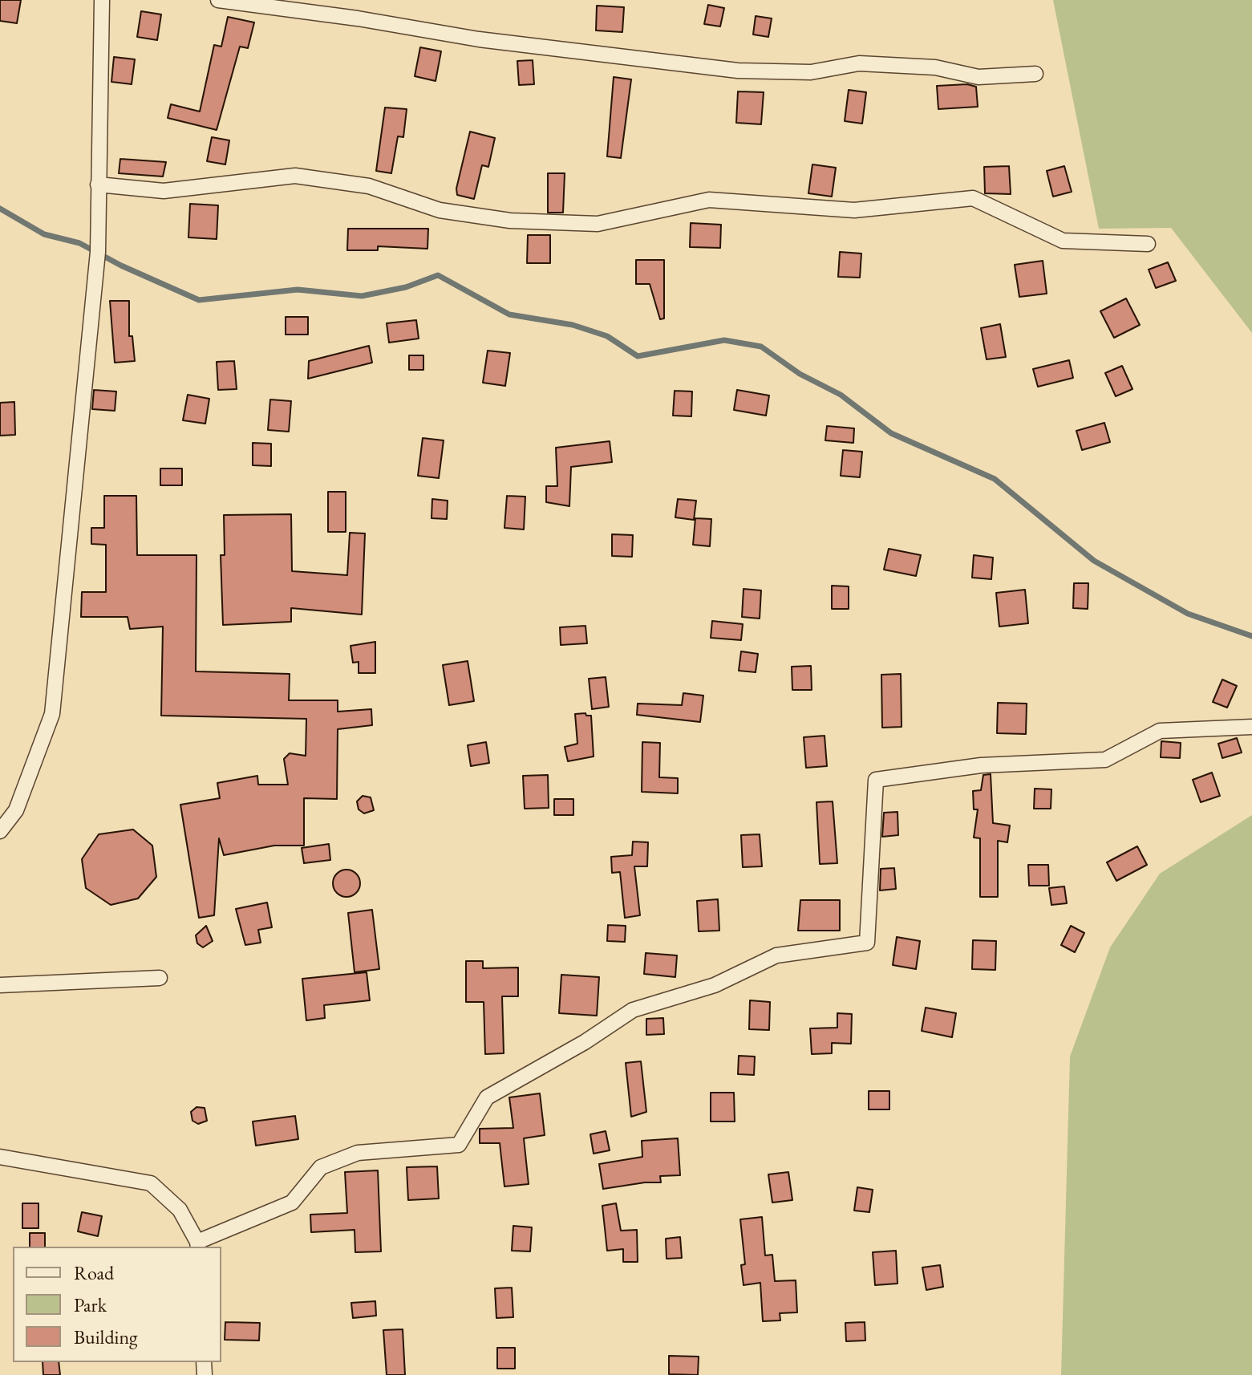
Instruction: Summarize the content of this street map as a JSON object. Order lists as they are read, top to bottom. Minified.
{"legend":["Road","Park","Building"]}
